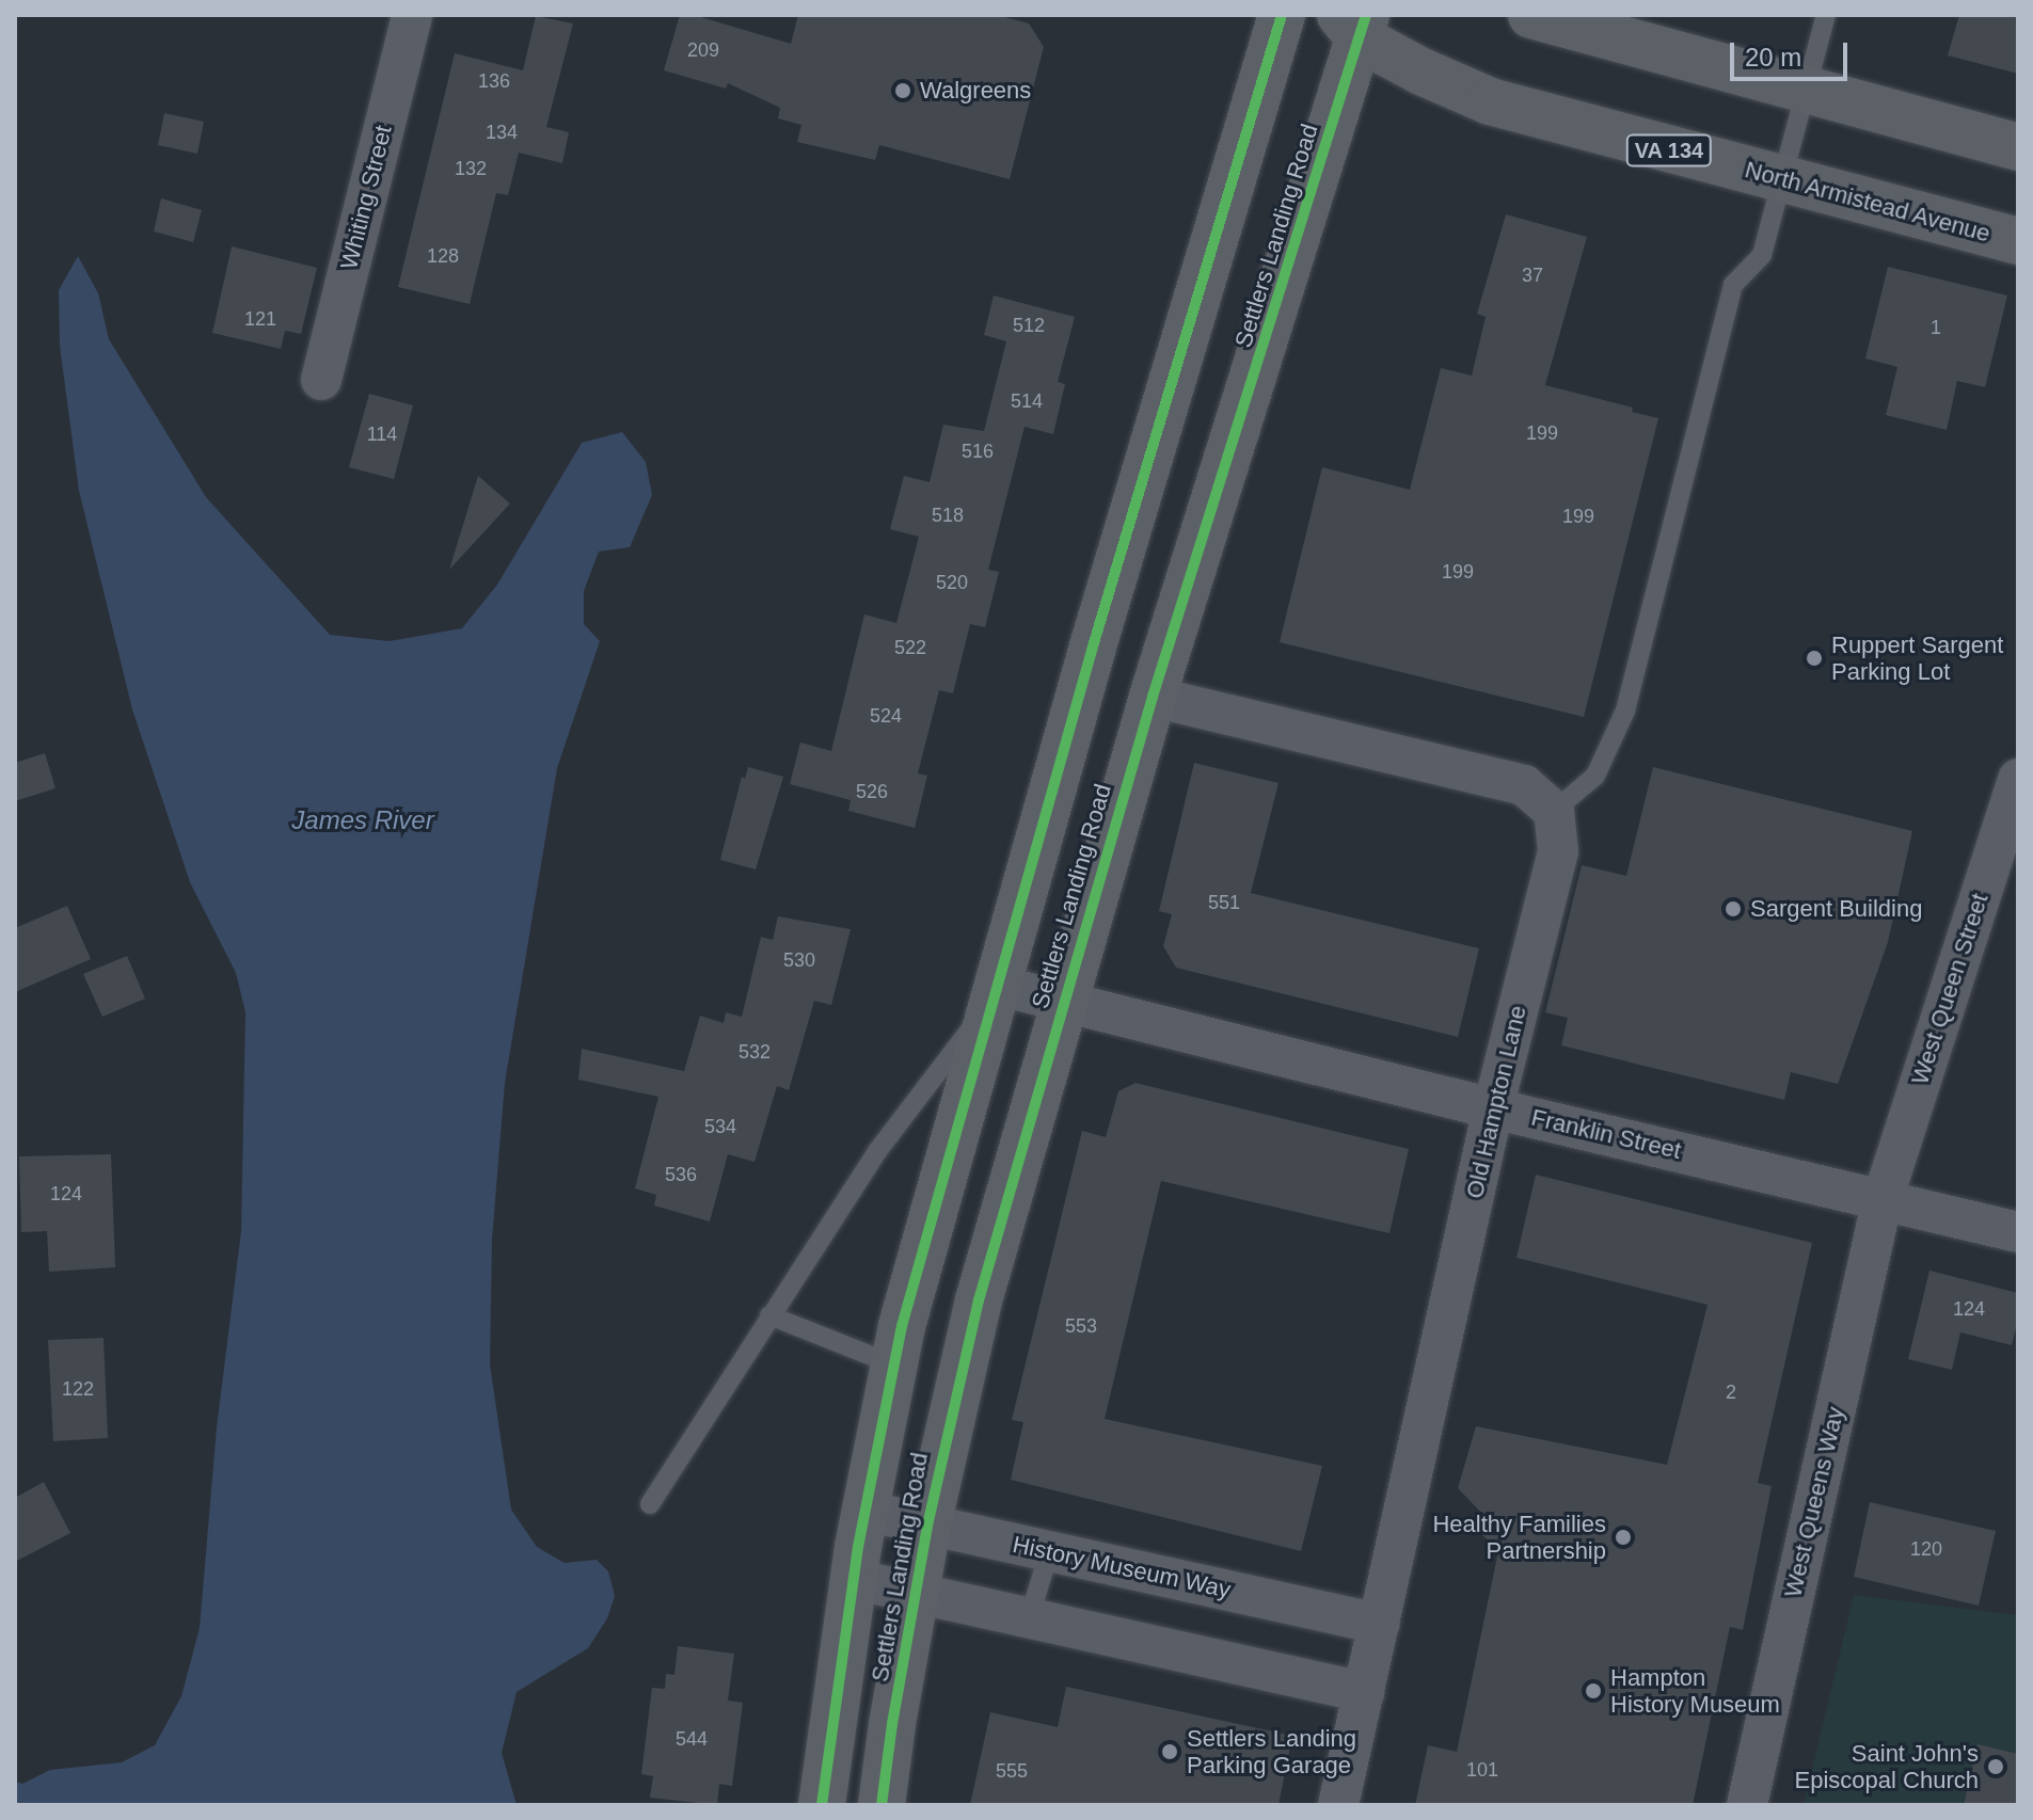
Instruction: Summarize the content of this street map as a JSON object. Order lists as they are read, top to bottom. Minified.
{"streets":{"main road":["VA 134","North Armistead Avenue","Settlers Landing Road"],"street":["Whiting Street","West Queen Street","Old Hampton Lane","Franklin Street","West Queens Way","History Museum Way"]},"crossings":[["North Armistead Avenue","Settlers Landing Road"],["Settlers Landing Road","Franklin Street"],["Settlers Landing Road","History Museum Way"],["West Queen Street","Franklin Street"],["West Queen Street","West Queens Way"],["Old Hampton Lane","Franklin Street"],["Old Hampton Lane","History Museum Way"],["Franklin Street","West Queens Way"]],"water":["James River"],"places":["Walgreens","Ruppert Sargent Parking Lot","Sargent Building","Healthy Families Partnership","Hampton History Museum","Settlers Landing Parking Garage","Saint John's Episcopal Church"],"house_numbers":["209","136","134","132","128","37","121","512","1","514","199","114","516","518","199","199","520","522","524","526","551","530","532","534","536","124","124","553","122","2","120","544","101","555"],"scale_bar":"20 m"}
